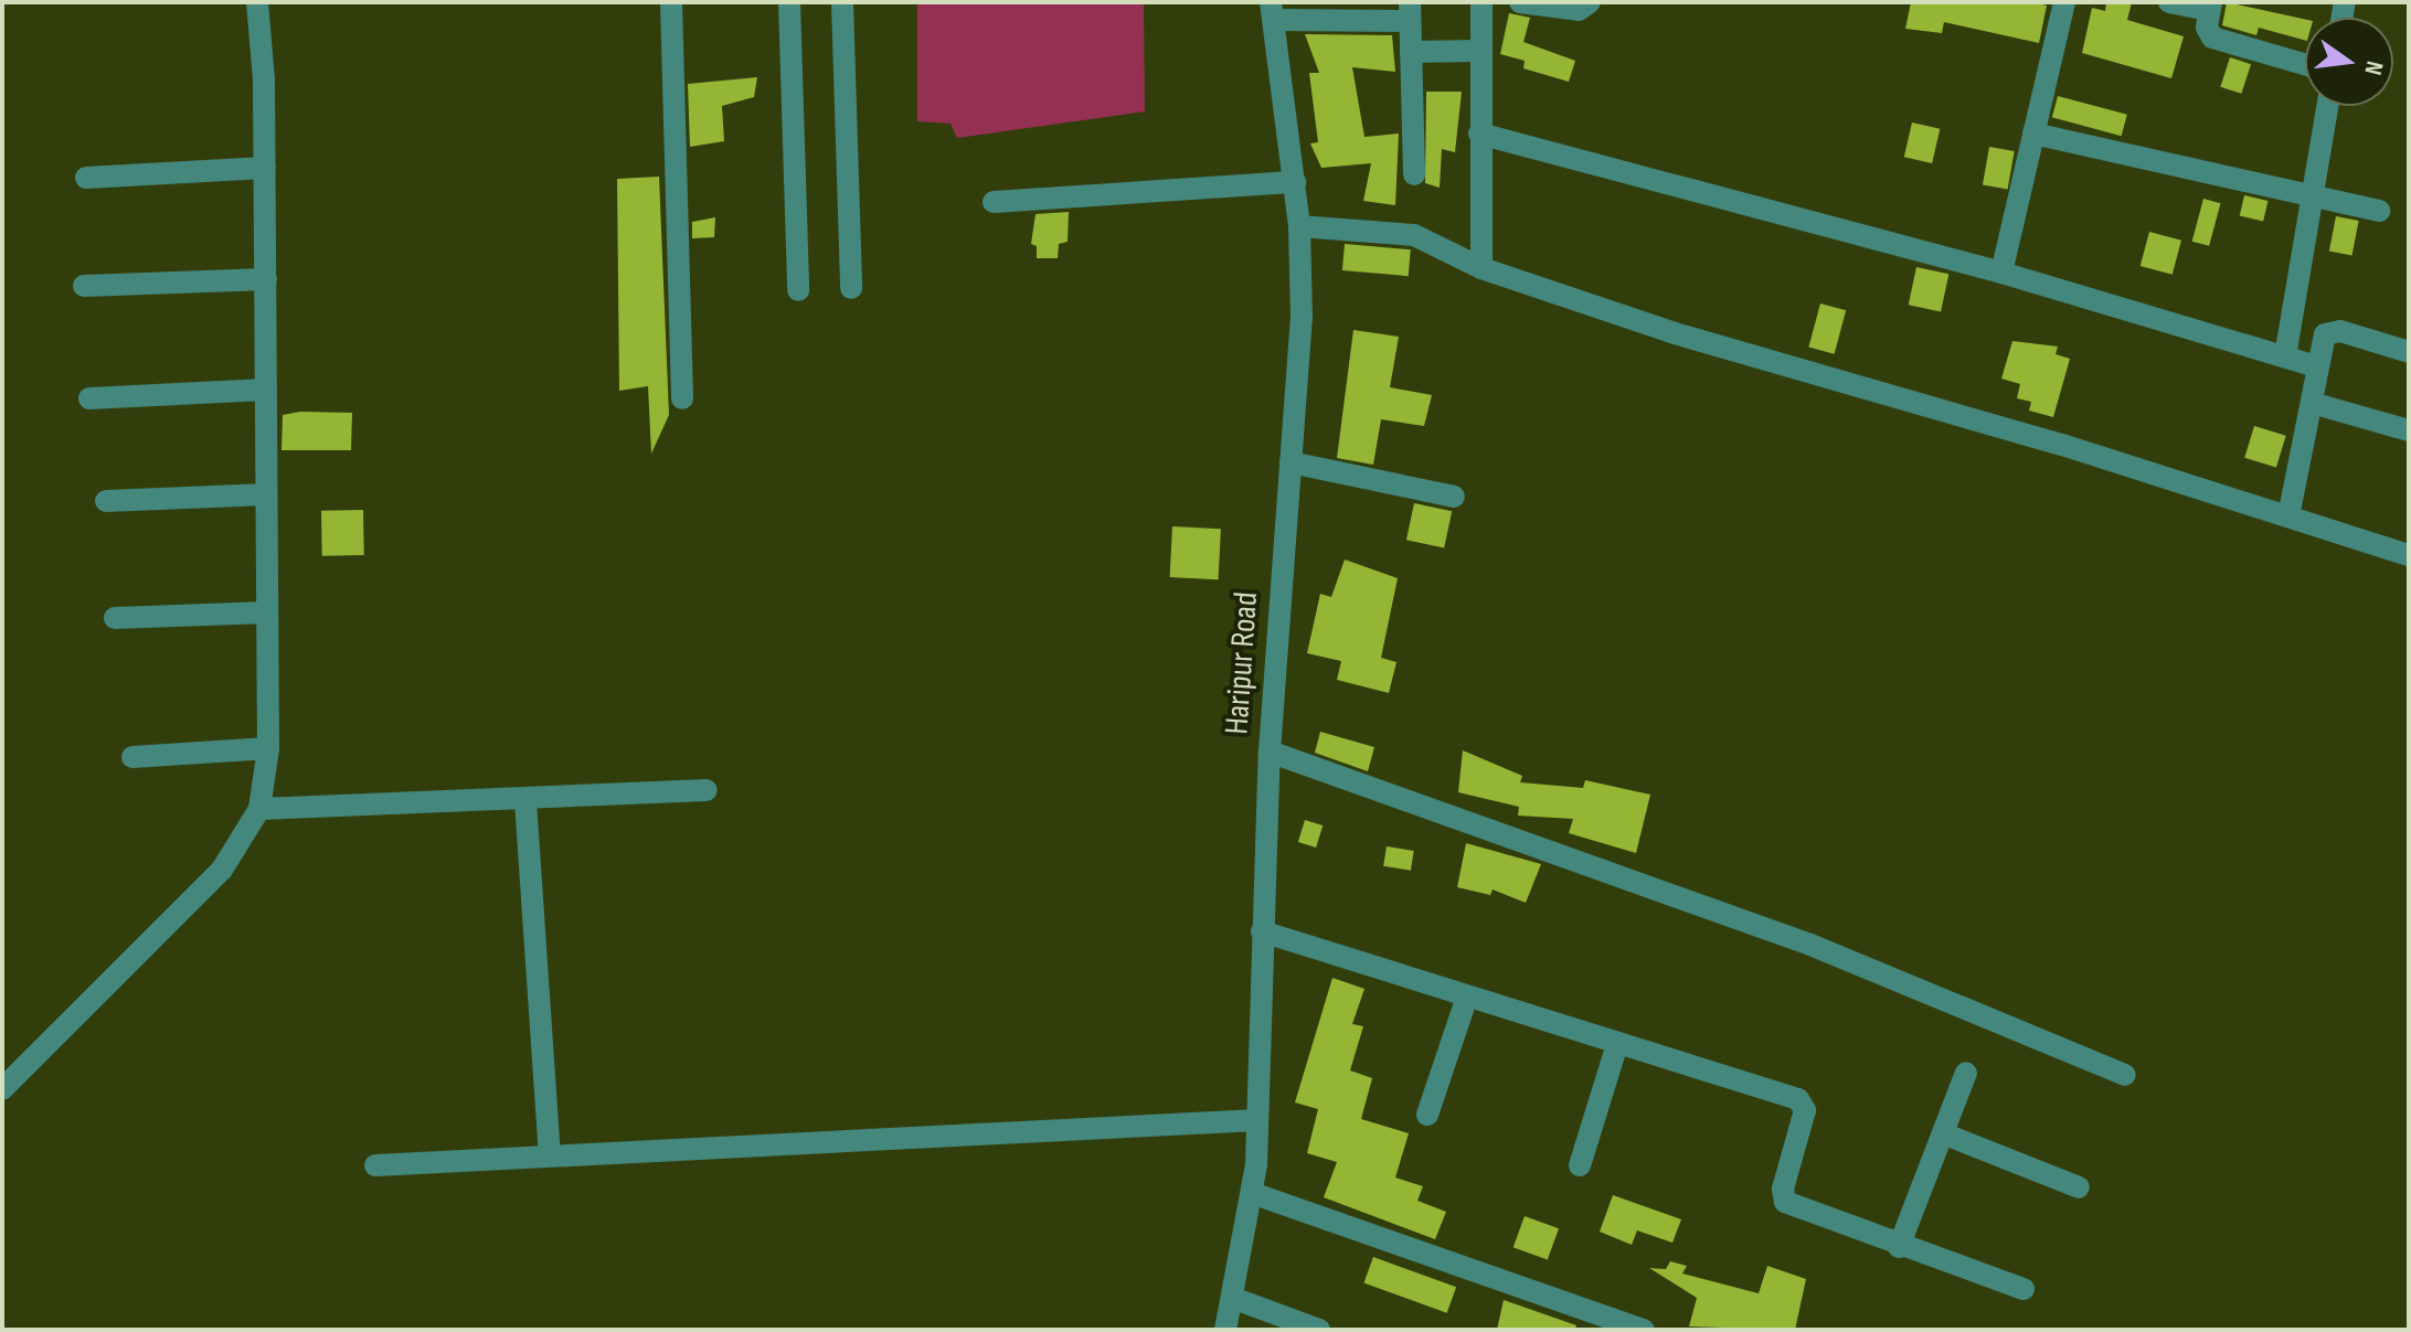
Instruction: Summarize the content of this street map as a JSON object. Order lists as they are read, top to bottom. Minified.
{"streets":{"street":["Haripur Road"]},"north":"right"}
